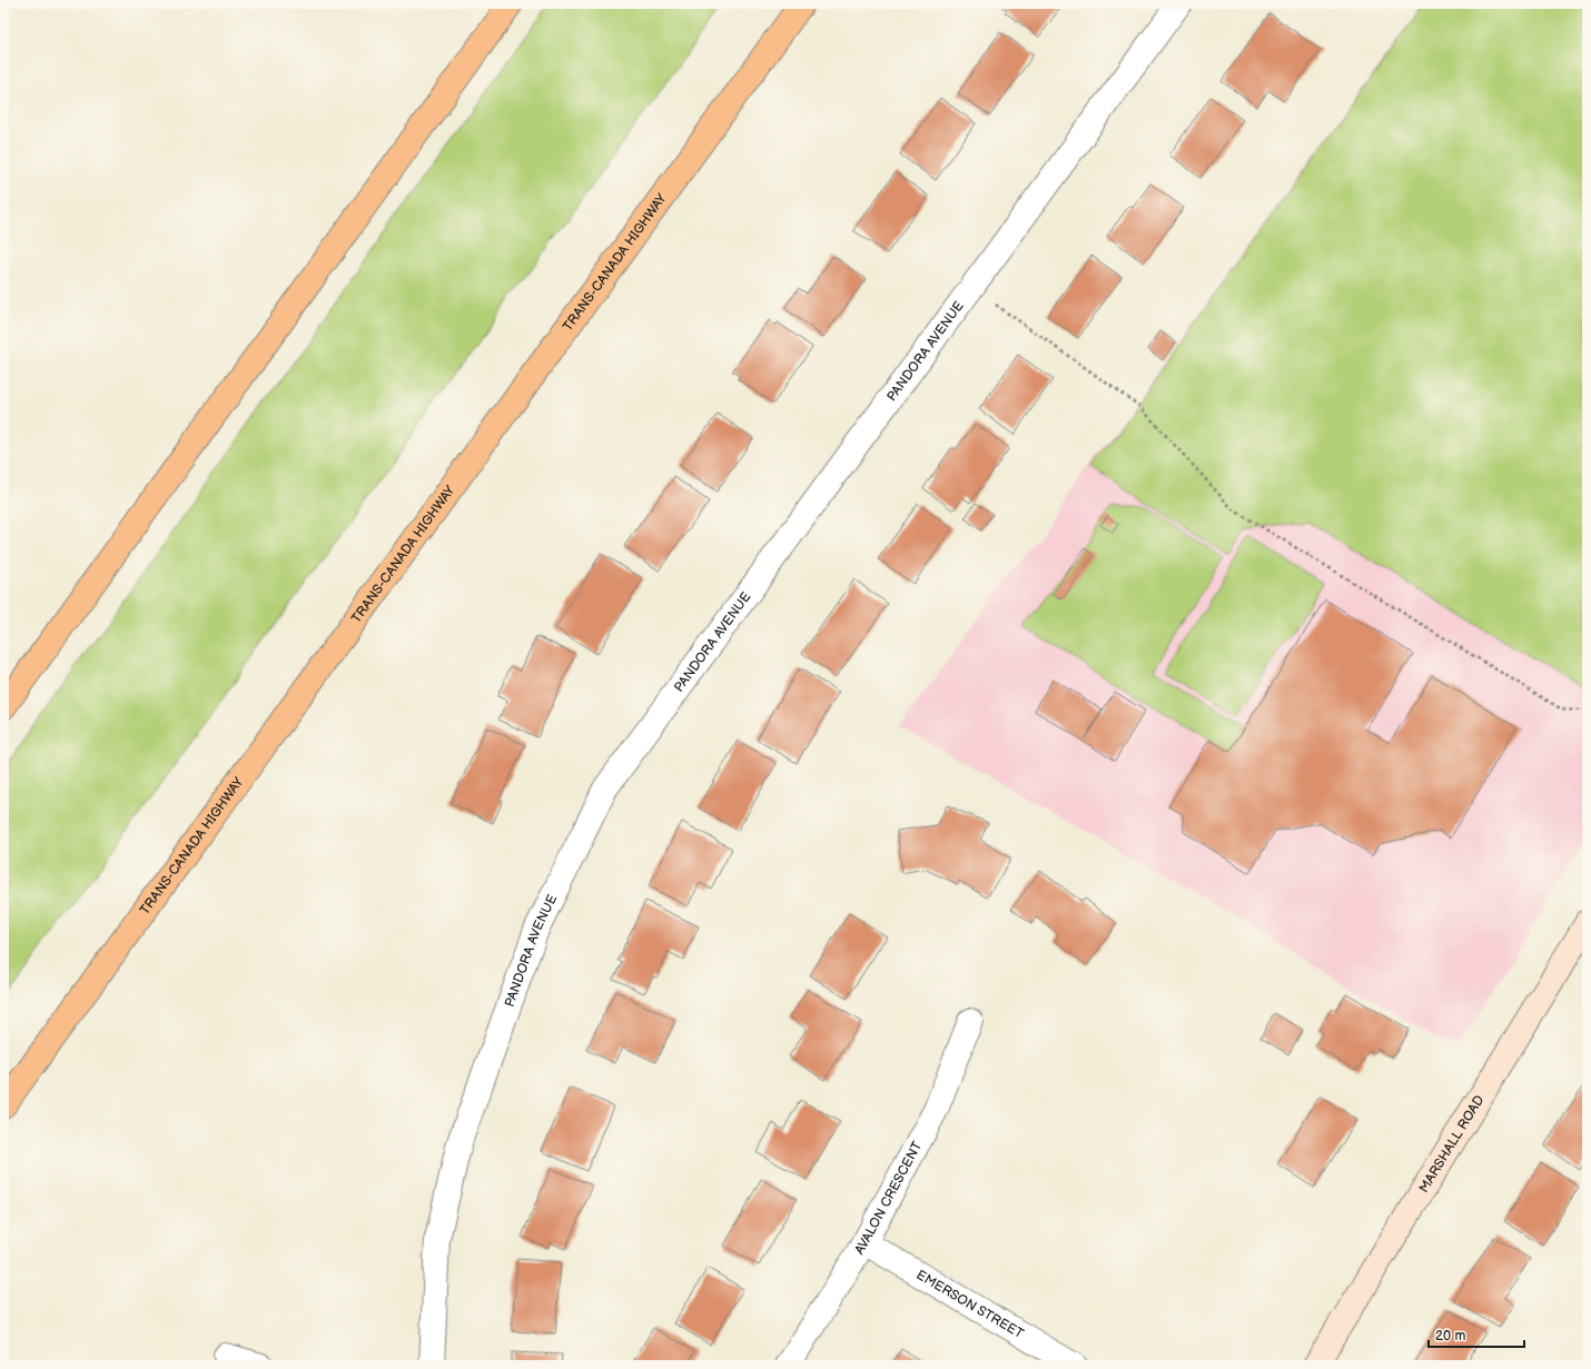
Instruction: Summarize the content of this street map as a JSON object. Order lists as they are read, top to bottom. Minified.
{"streets":{"highway":["TRANS-CANADA HIGHWAY"],"main road":["MARSHALL ROAD"],"street":["PANDORA AVENUE","AVALON CRESCENT","EMERSON STREET"]},"crossings":[["AVALON CRESCENT","EMERSON STREET"]],"scale_bar":"20 m"}
